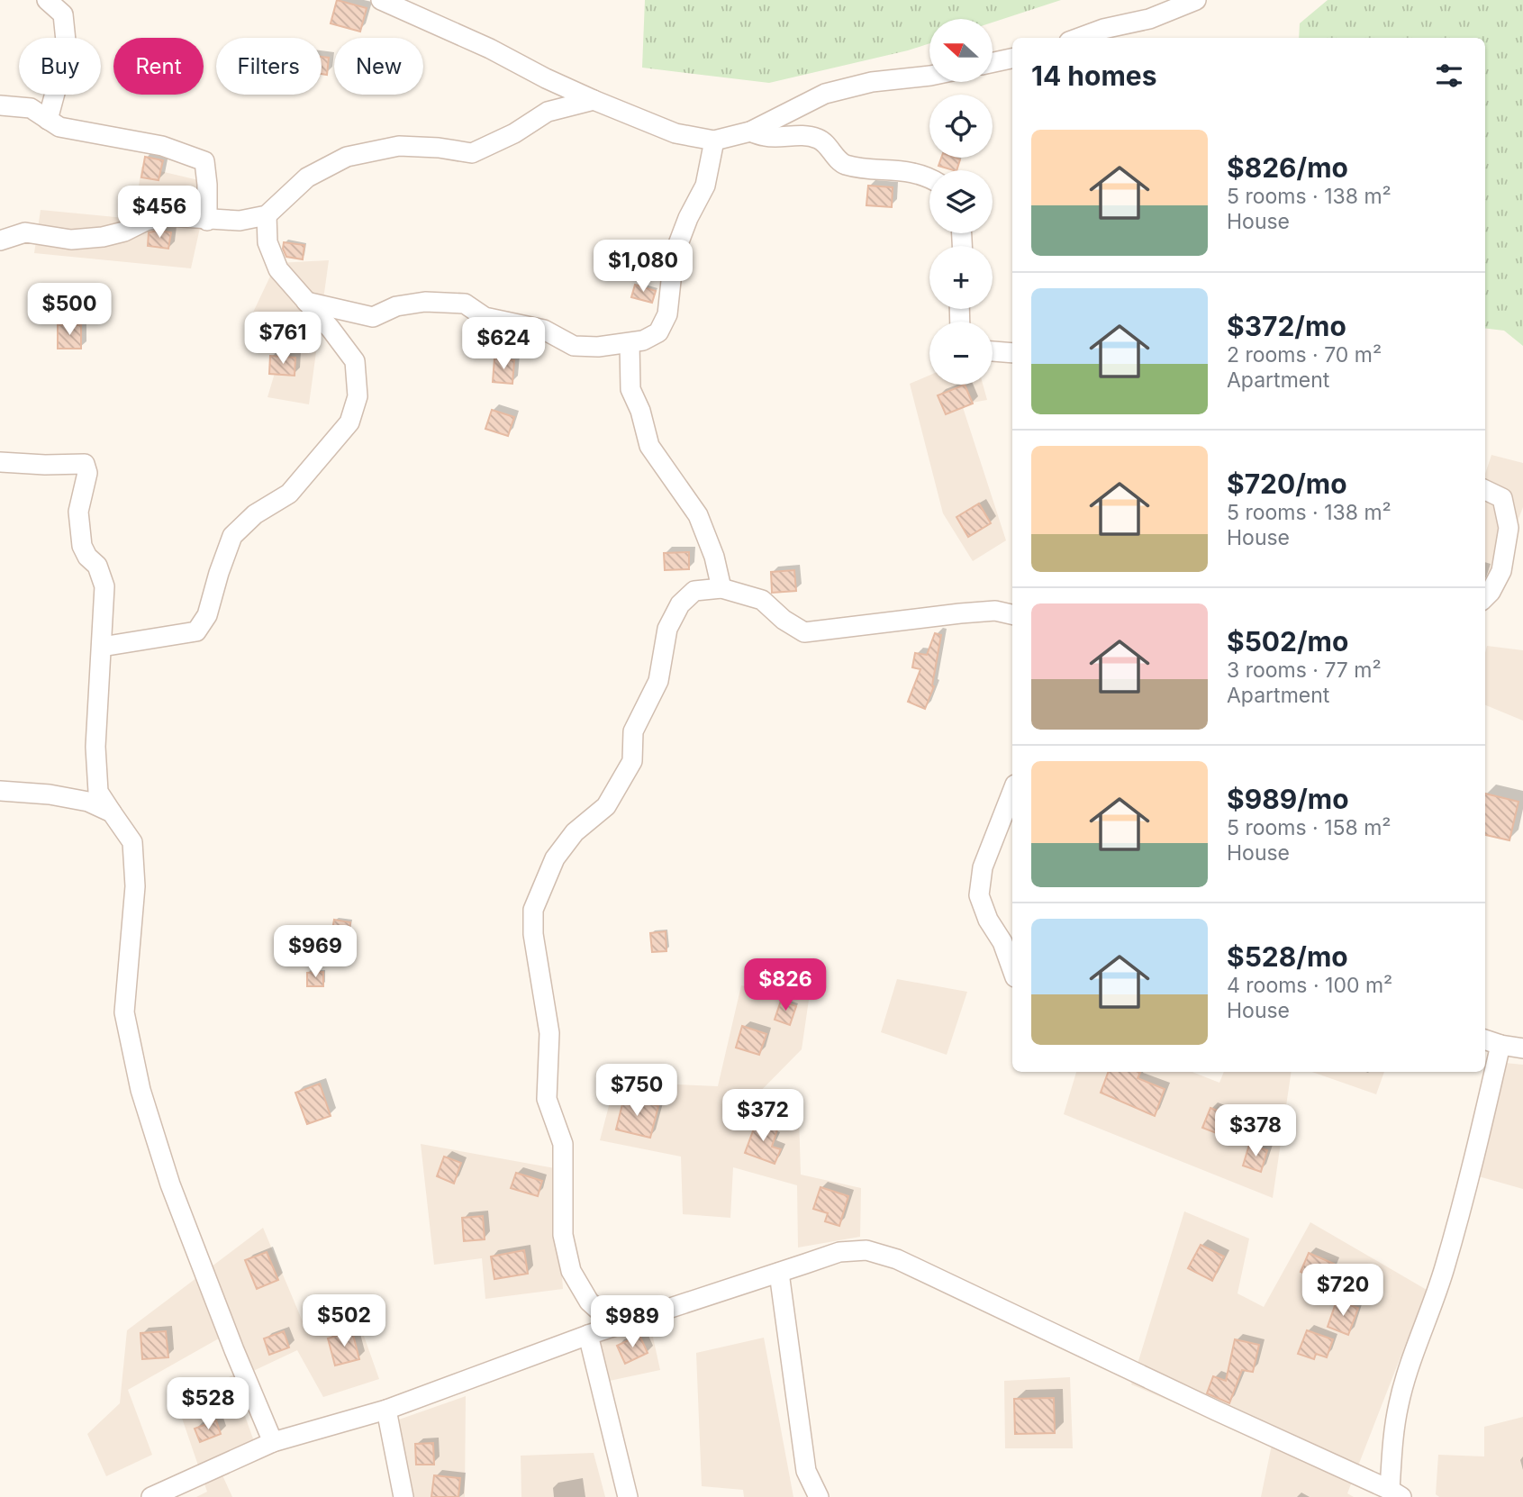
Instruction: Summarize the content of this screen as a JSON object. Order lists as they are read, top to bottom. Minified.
{"north":"left","page":{"map_buttons":["+","−"],"chip":["Buy","Rent","Filters","New"],"heading":"14 homes","list":[{"name":"$826/mo","note":"5 rooms · 138 m² · House"},{"name":"$372/mo","note":"2 rooms · 70 m² · Apartment"},{"name":"$720/mo","note":"5 rooms · 138 m² · House"},{"name":"$502/mo","note":"3 rooms · 77 m² · Apartment"},{"name":"$989/mo","note":"5 rooms · 158 m² · House"},{"name":"$528/mo","note":"4 rooms · 100 m² · House"}],"price":["$456","$1,080","$500","$761","$624","$969","$826","$750","$372","$378","$720","$502","$989","$528"]}}
